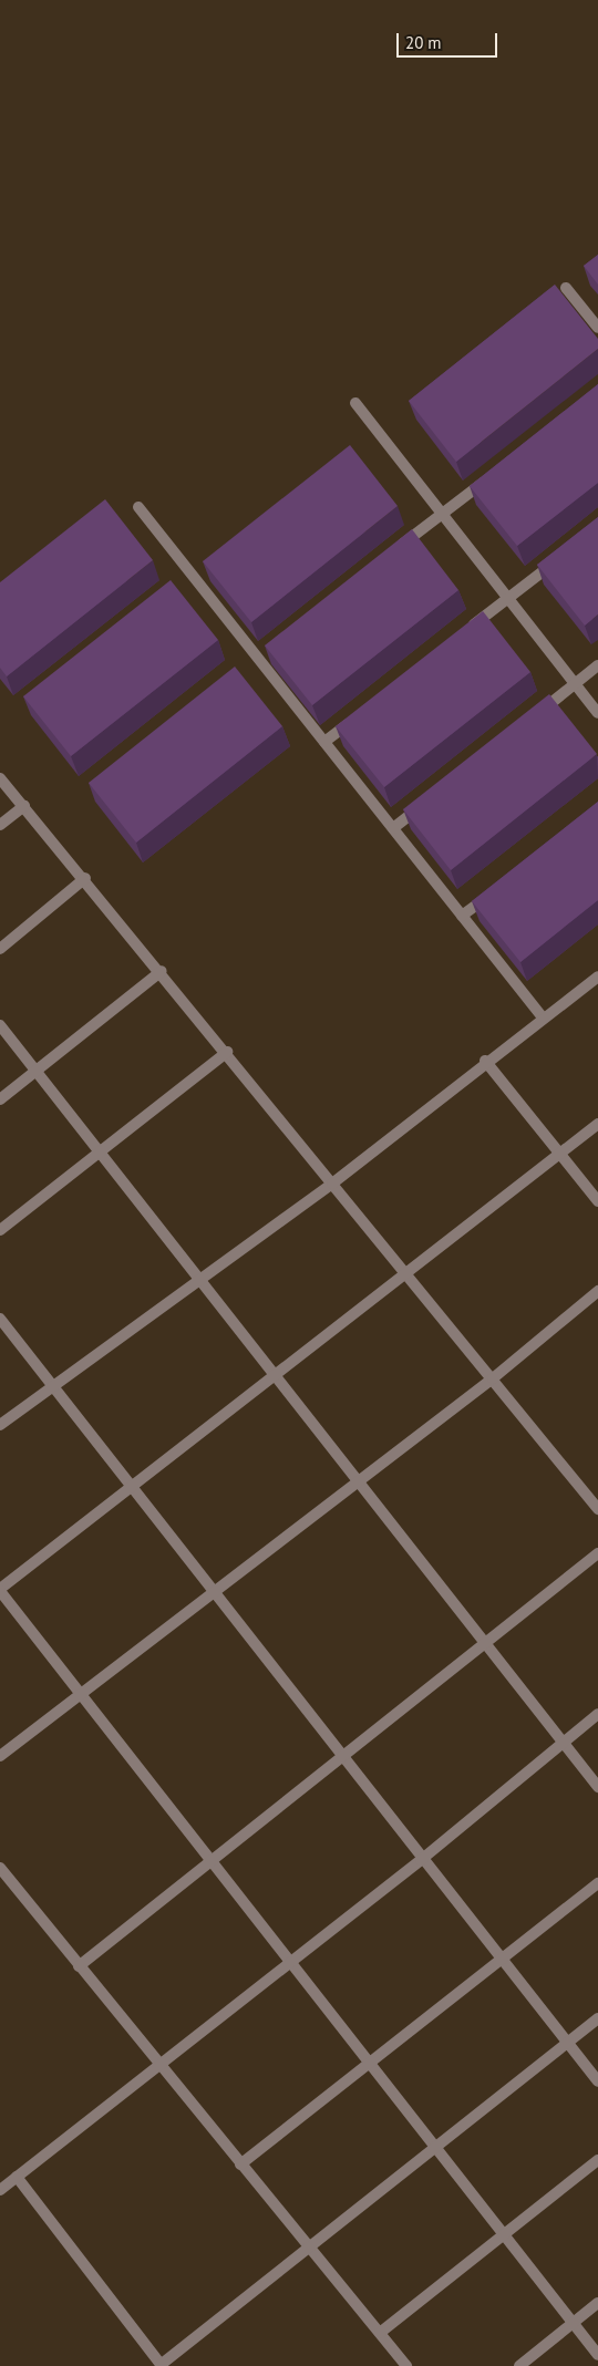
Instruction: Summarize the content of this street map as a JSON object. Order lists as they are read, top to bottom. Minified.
{"scale_bar":"20 m"}
